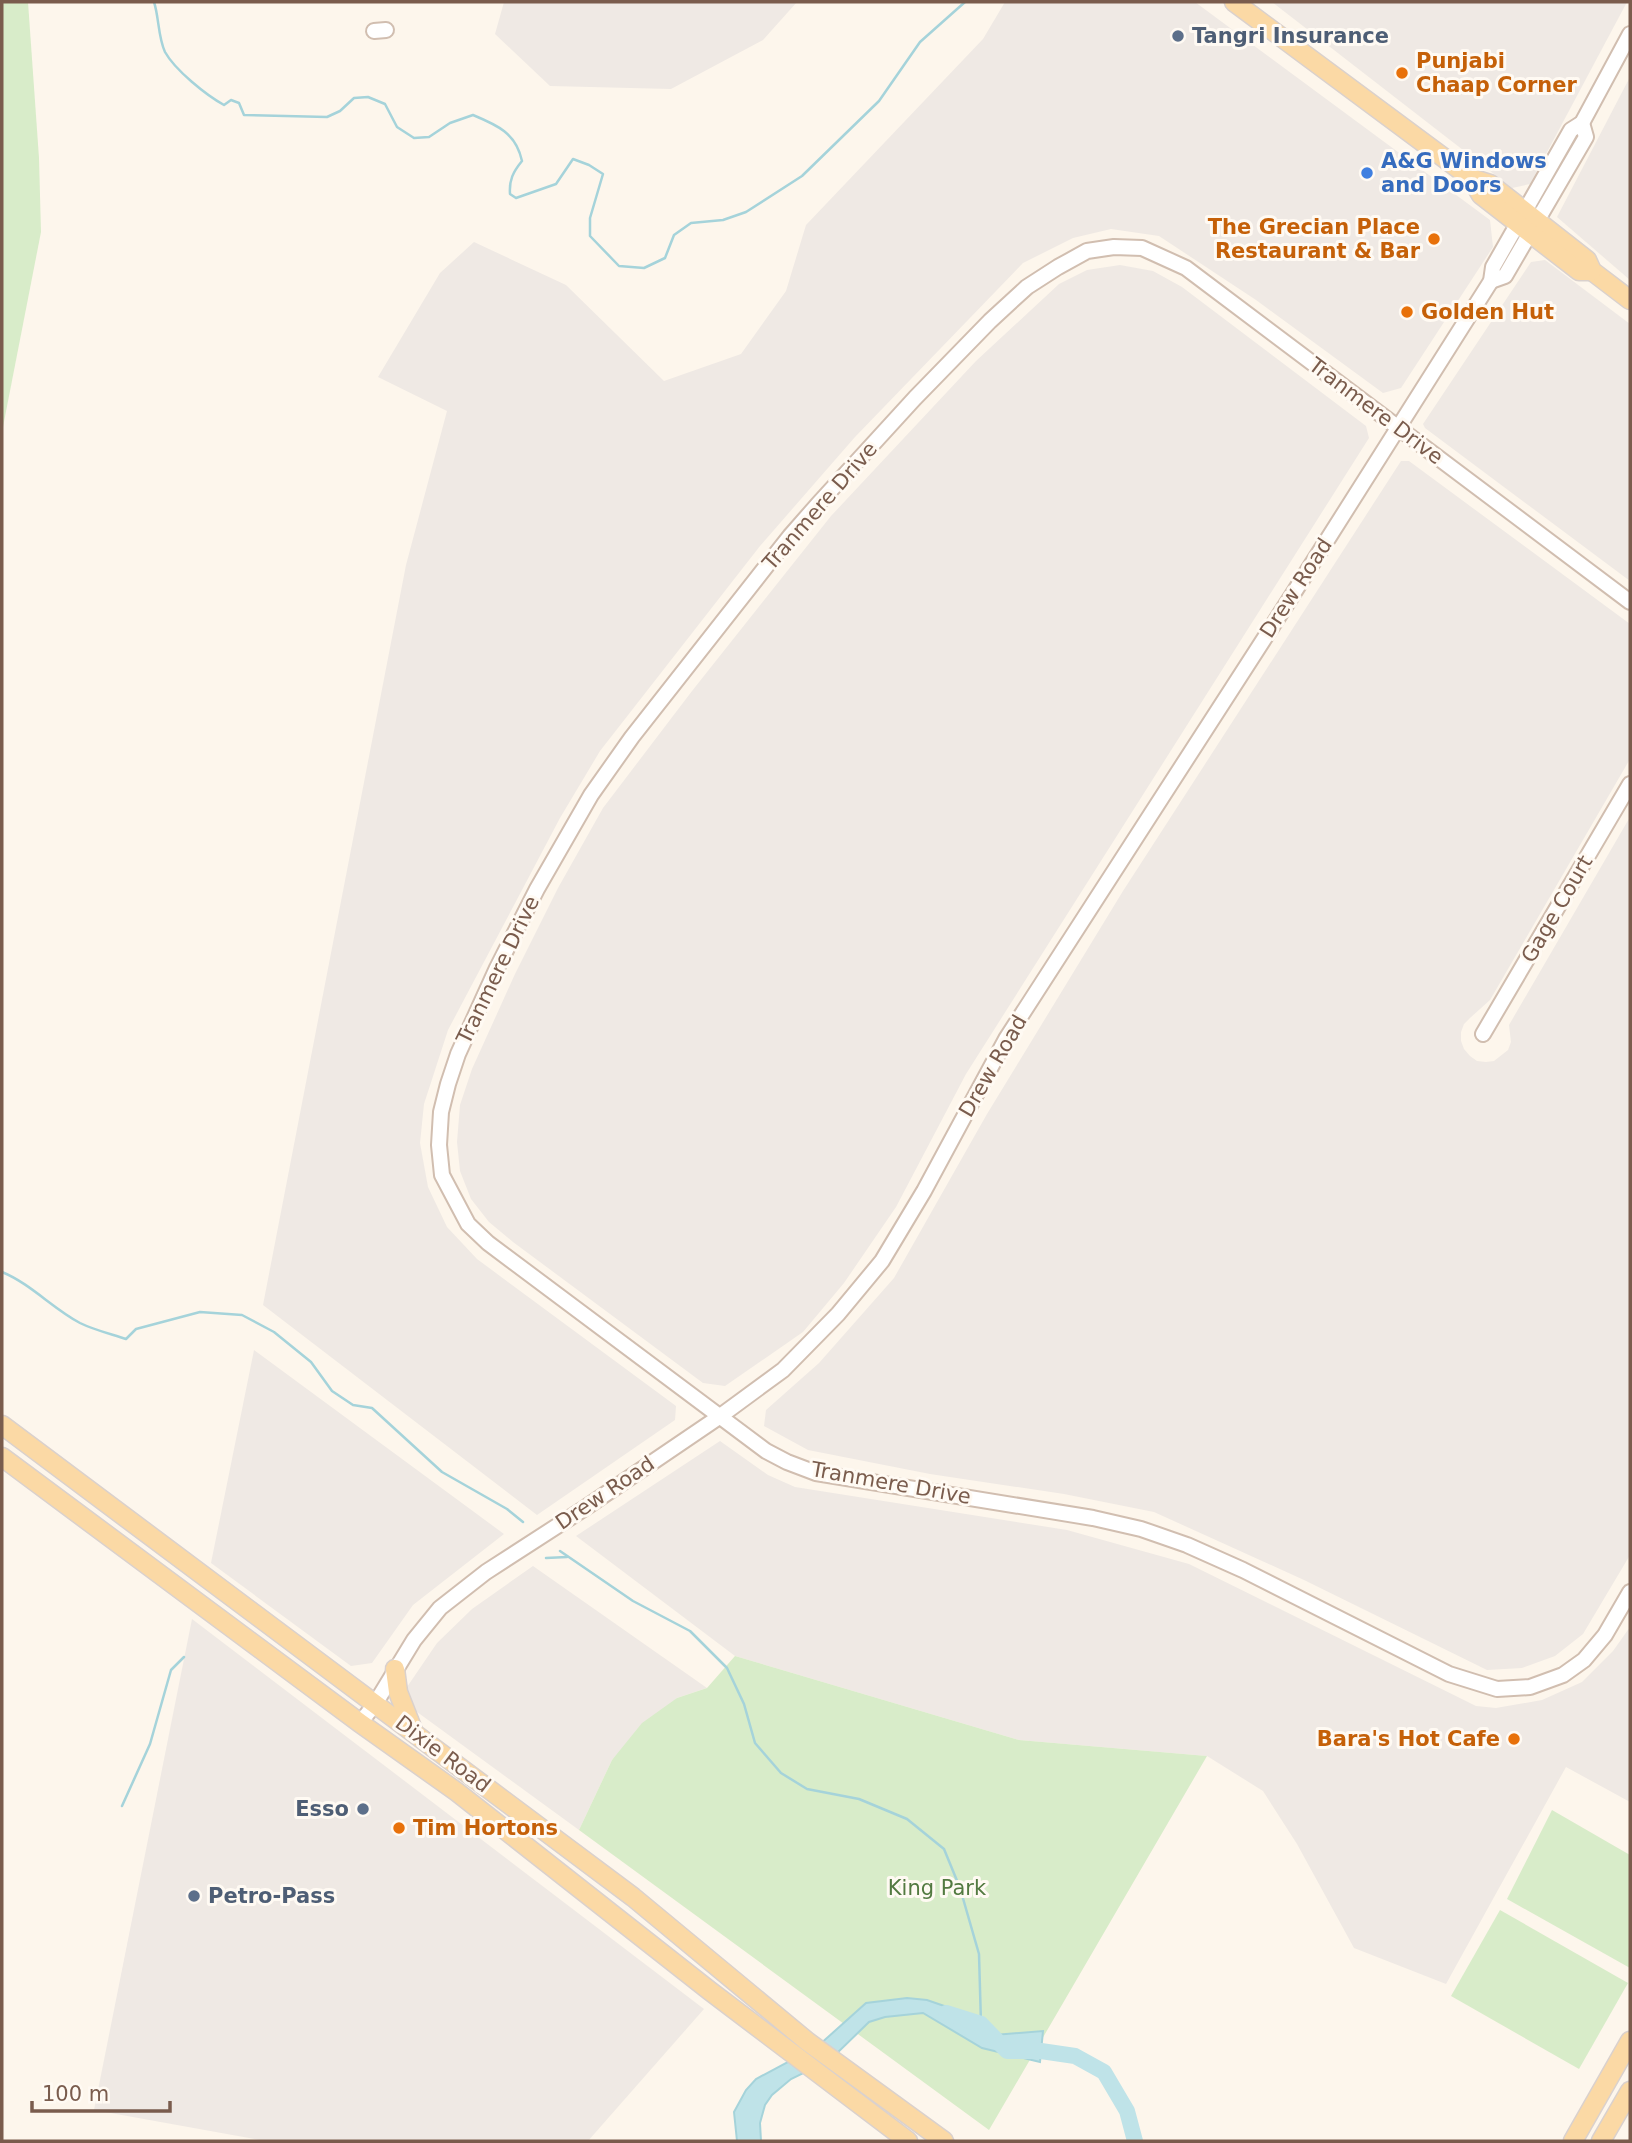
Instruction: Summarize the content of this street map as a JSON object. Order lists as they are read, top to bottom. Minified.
{"streets":{"main road":["Dixie Road"],"street":["Tranmere Drive","Drew Road","Gage Court"]},"crossings":[["Tranmere Drive","Drew Road"],["Drew Road","Dixie Road"]],"parks":["King Park"],"places":["Tangri Insurance","Punjabi Chaap Corner","A&G Windows and Doors","The Grecian Place Restaurant & Bar","Golden Hut","Bara's Hot Cafe","Esso","Tim Hortons","Petro-Pass"],"scale_bar":"100 m"}
